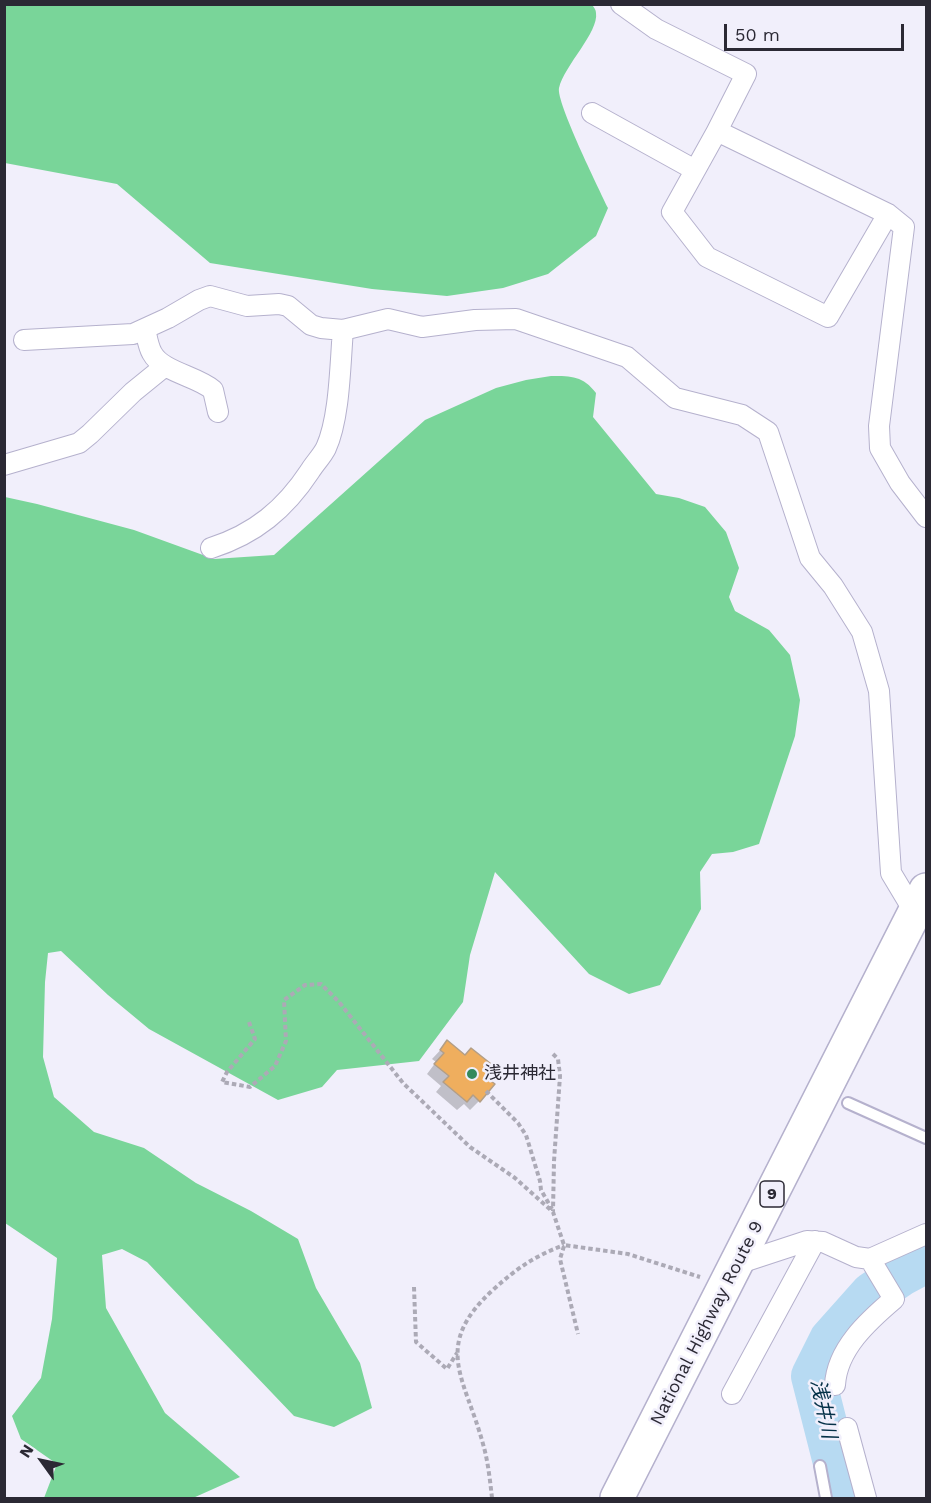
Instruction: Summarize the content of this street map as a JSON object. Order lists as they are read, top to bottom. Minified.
{"streets":{"highway":["9","National Highway Route 9"]},"water":["浅井川"],"places":["浅井神社"],"scale_bar":"50 m","north":"top left"}
